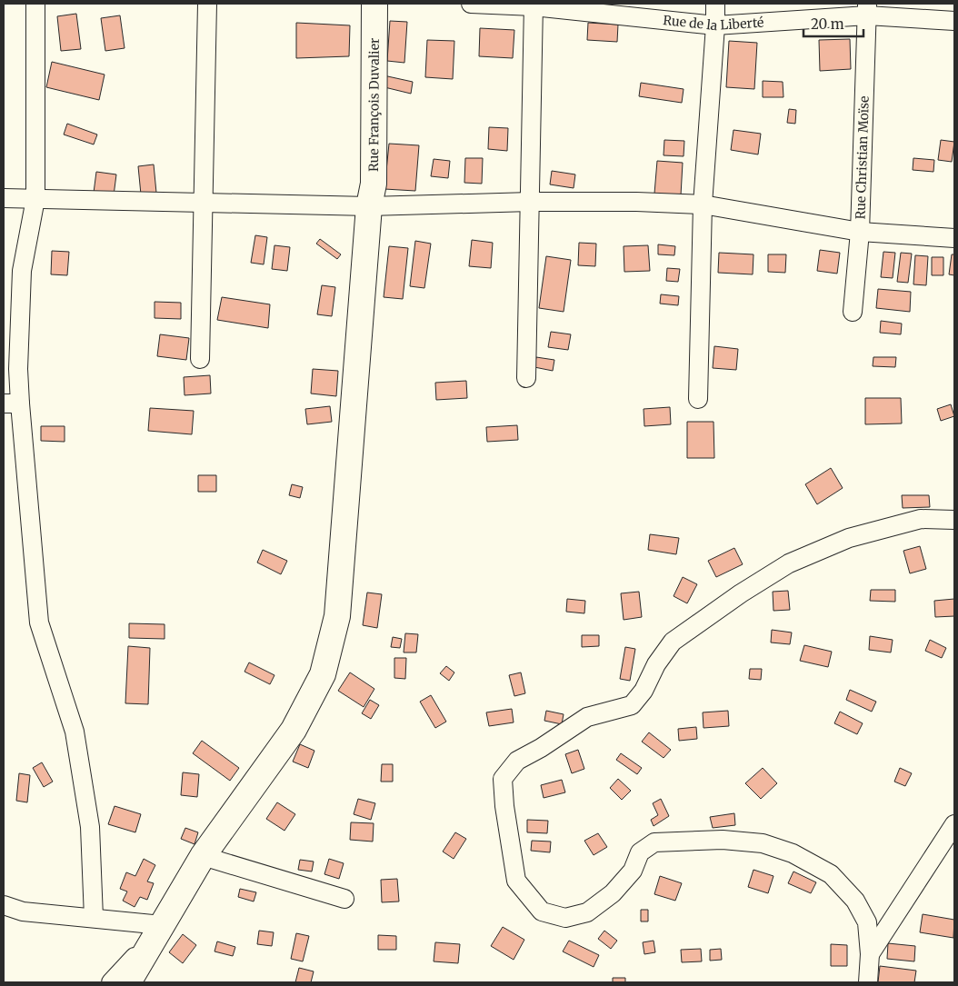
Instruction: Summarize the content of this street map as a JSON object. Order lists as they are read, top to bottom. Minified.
{"streets":{"street":["Rue de la Liberté","Rue François Duvalier","Rue Christian Moïse"]},"crossings":[["Rue de la Liberté","Rue Christian Moïse"]],"scale_bar":"20 m"}
